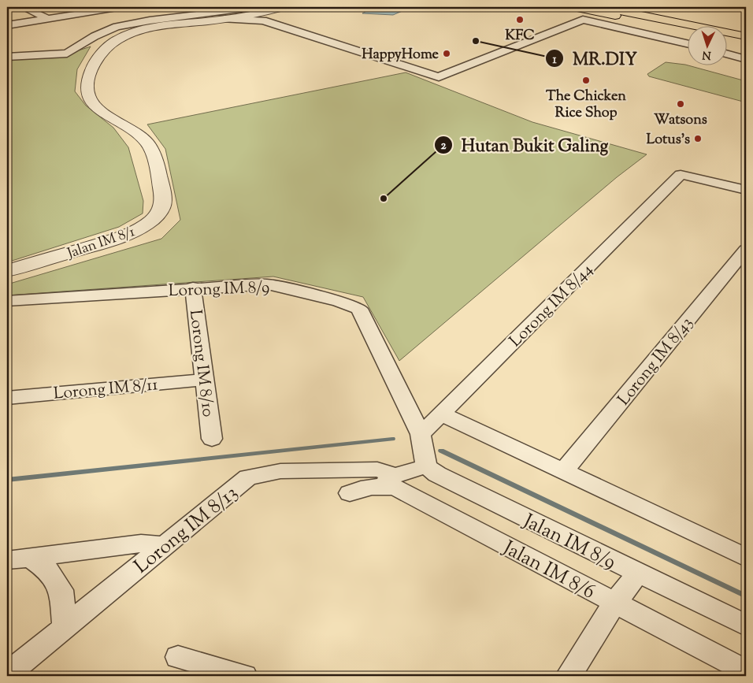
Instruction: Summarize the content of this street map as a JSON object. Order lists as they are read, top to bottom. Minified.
{"streets":{"street":["Jalan IM 8/1","Lorong IM 8/9","Lorong IM 8/44","Lorong IM 8/43","Lorong IM 8/10","Lorong IM 8/11","Lorong IM 8/13","Jalan IM 8/9","Jalan IM 8/6"]},"crossings":[["Lorong IM 8/9","Lorong IM 8/44"],["Lorong IM 8/9","Lorong IM 8/10"],["Lorong IM 8/10","Lorong IM 8/11"],["Lorong IM 8/13","Jalan IM 8/6"]],"places":["KFC","MR.DIY","HappyHome","The Chicken Rice Shop","Watsons","Lotus's","Hutan Bukit Galing"],"north":"bottom"}
